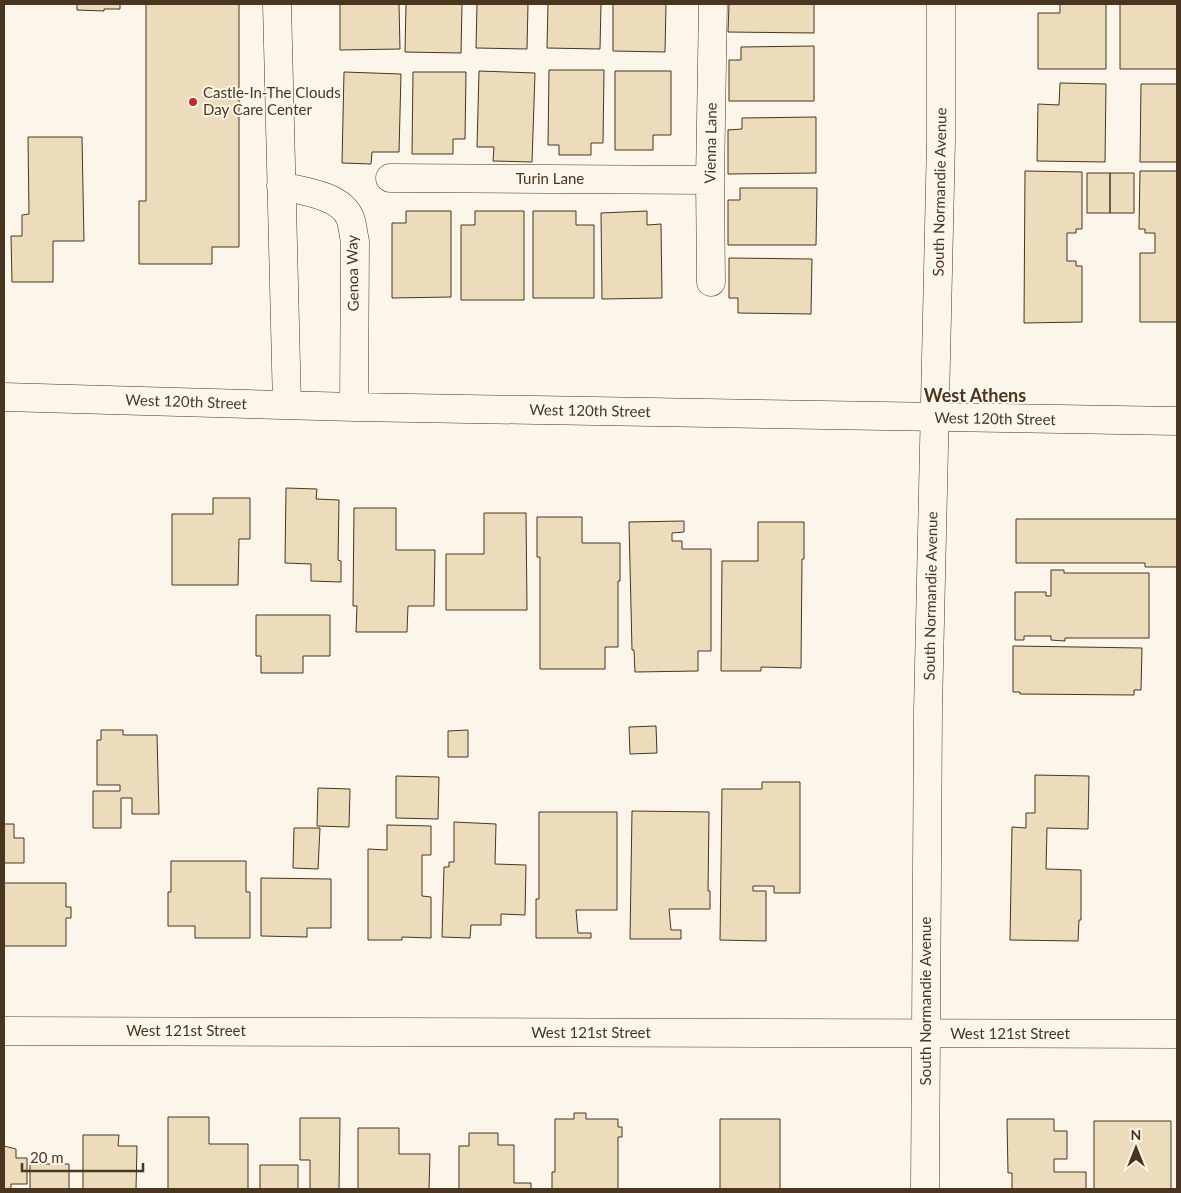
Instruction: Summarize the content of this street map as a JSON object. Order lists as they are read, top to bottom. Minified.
{"streets":{"street":["Vienna Lane","Turin Lane","South Normandie Avenue","Genoa Way","West 120th Street","West 121st Street"]},"crossings":[["Vienna Lane","Turin Lane"],["South Normandie Avenue","West 120th Street"],["South Normandie Avenue","West 121st Street"],["Genoa Way","West 120th Street"]],"districts":["West Athens"],"places":["Castle-In-The Clouds Day Care Center"],"scale_bar":"20 m","north":"top"}
